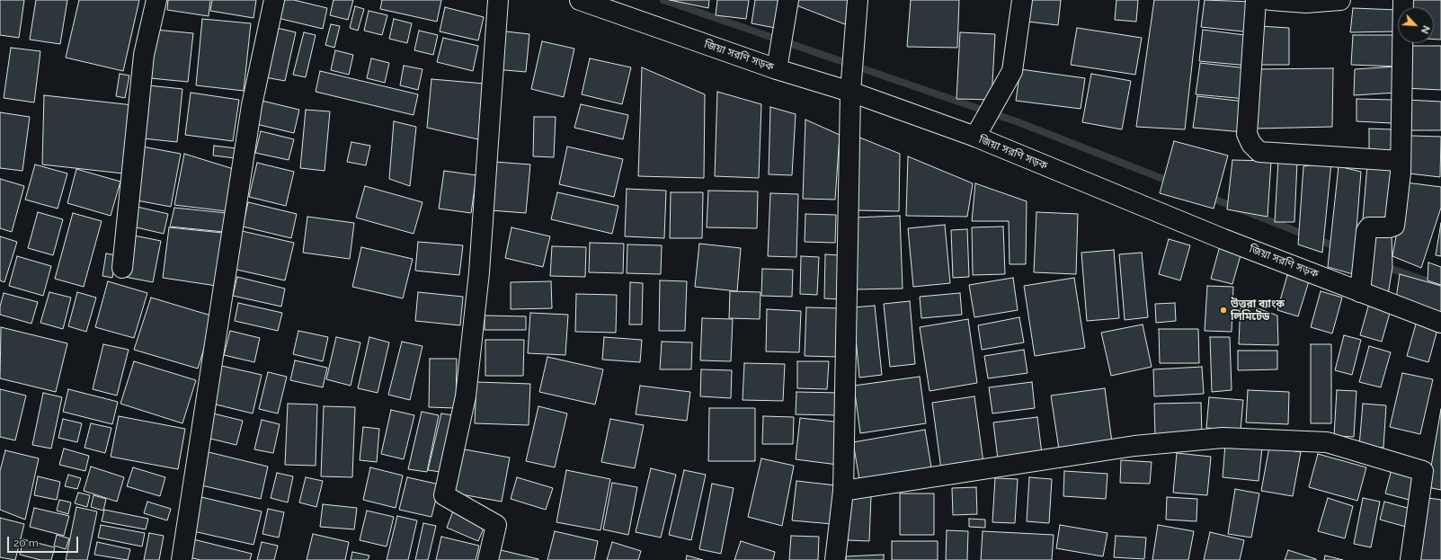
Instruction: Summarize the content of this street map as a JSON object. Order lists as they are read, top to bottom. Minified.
{"streets":{"street":["জিয়া সরণি সড়ক"]},"places":["উত্তরা ব্যাংক লিমিটেড"],"scale_bar":"20 m","north":"bottom right"}
